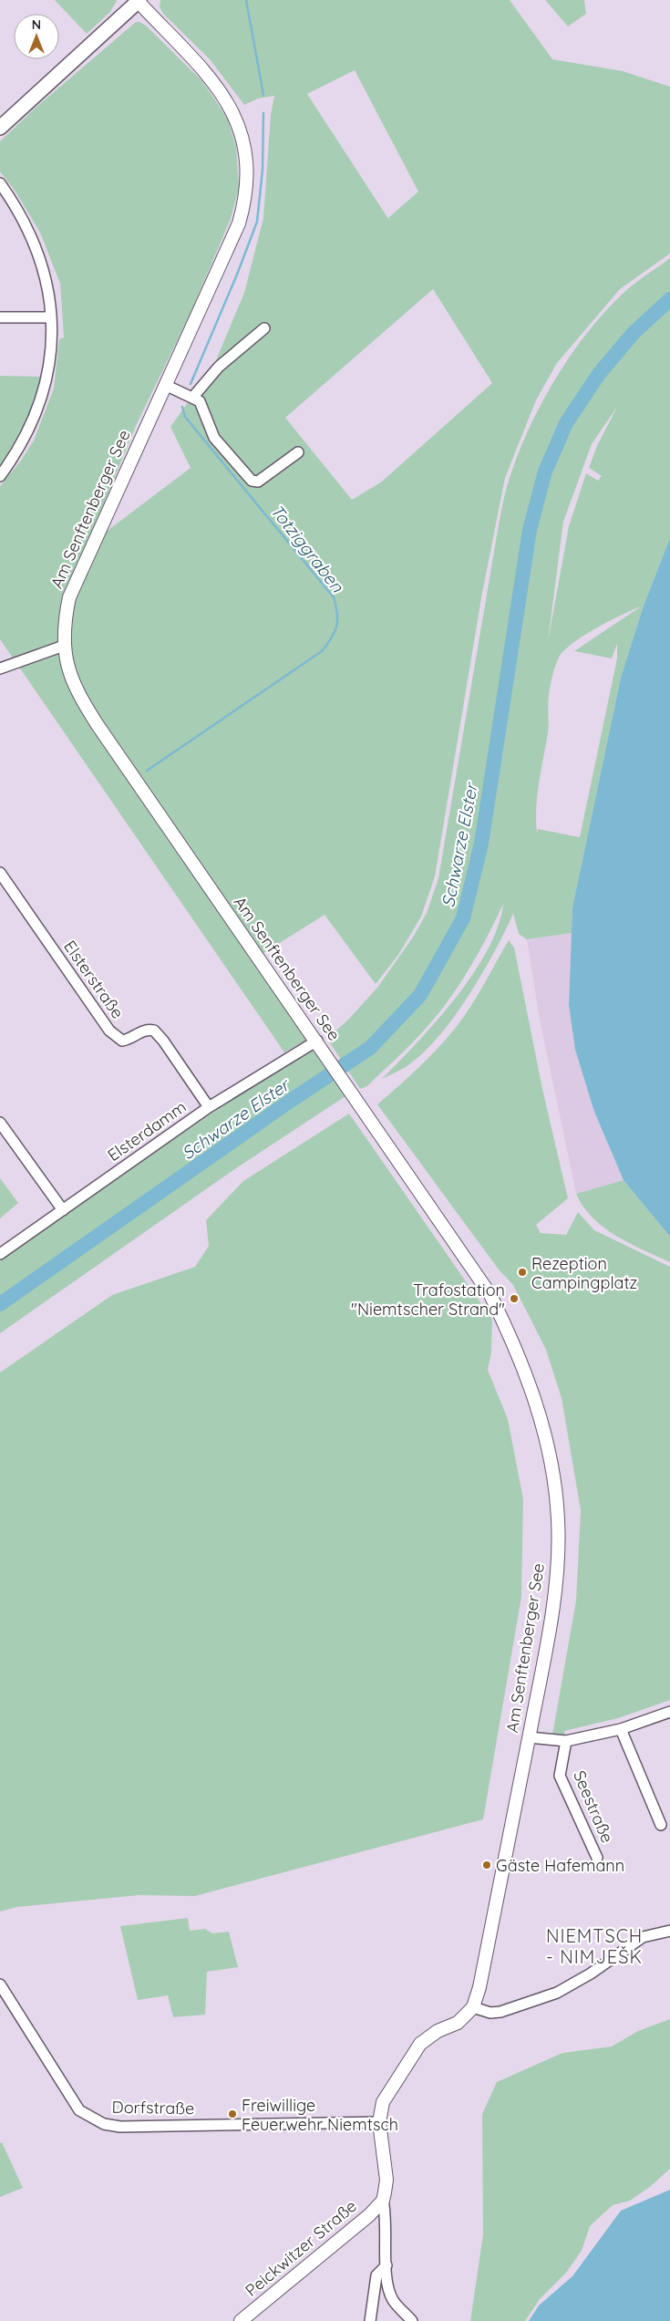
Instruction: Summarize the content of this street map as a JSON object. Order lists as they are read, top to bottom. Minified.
{"streets":{"street":["Am Senftenberger See","Elsterstraße","Elsterdamm","Seestraße","Dorfstraße","Peickwitzer Straße"]},"crossings":[["Am Senftenberger See","Elsterdamm"],["Elsterstraße","Elsterdamm"]],"districts":["NIEMTSCH - NIMJEŠK"],"water":["Totziggraben","Schwarze Elster"],"places":["Rezeption Campingplatz","Trafostation \"Niemtscher Strand\"","Gäste Hafemann","Freiwillige Feuerwehr Niemtsch"],"north":"top"}
